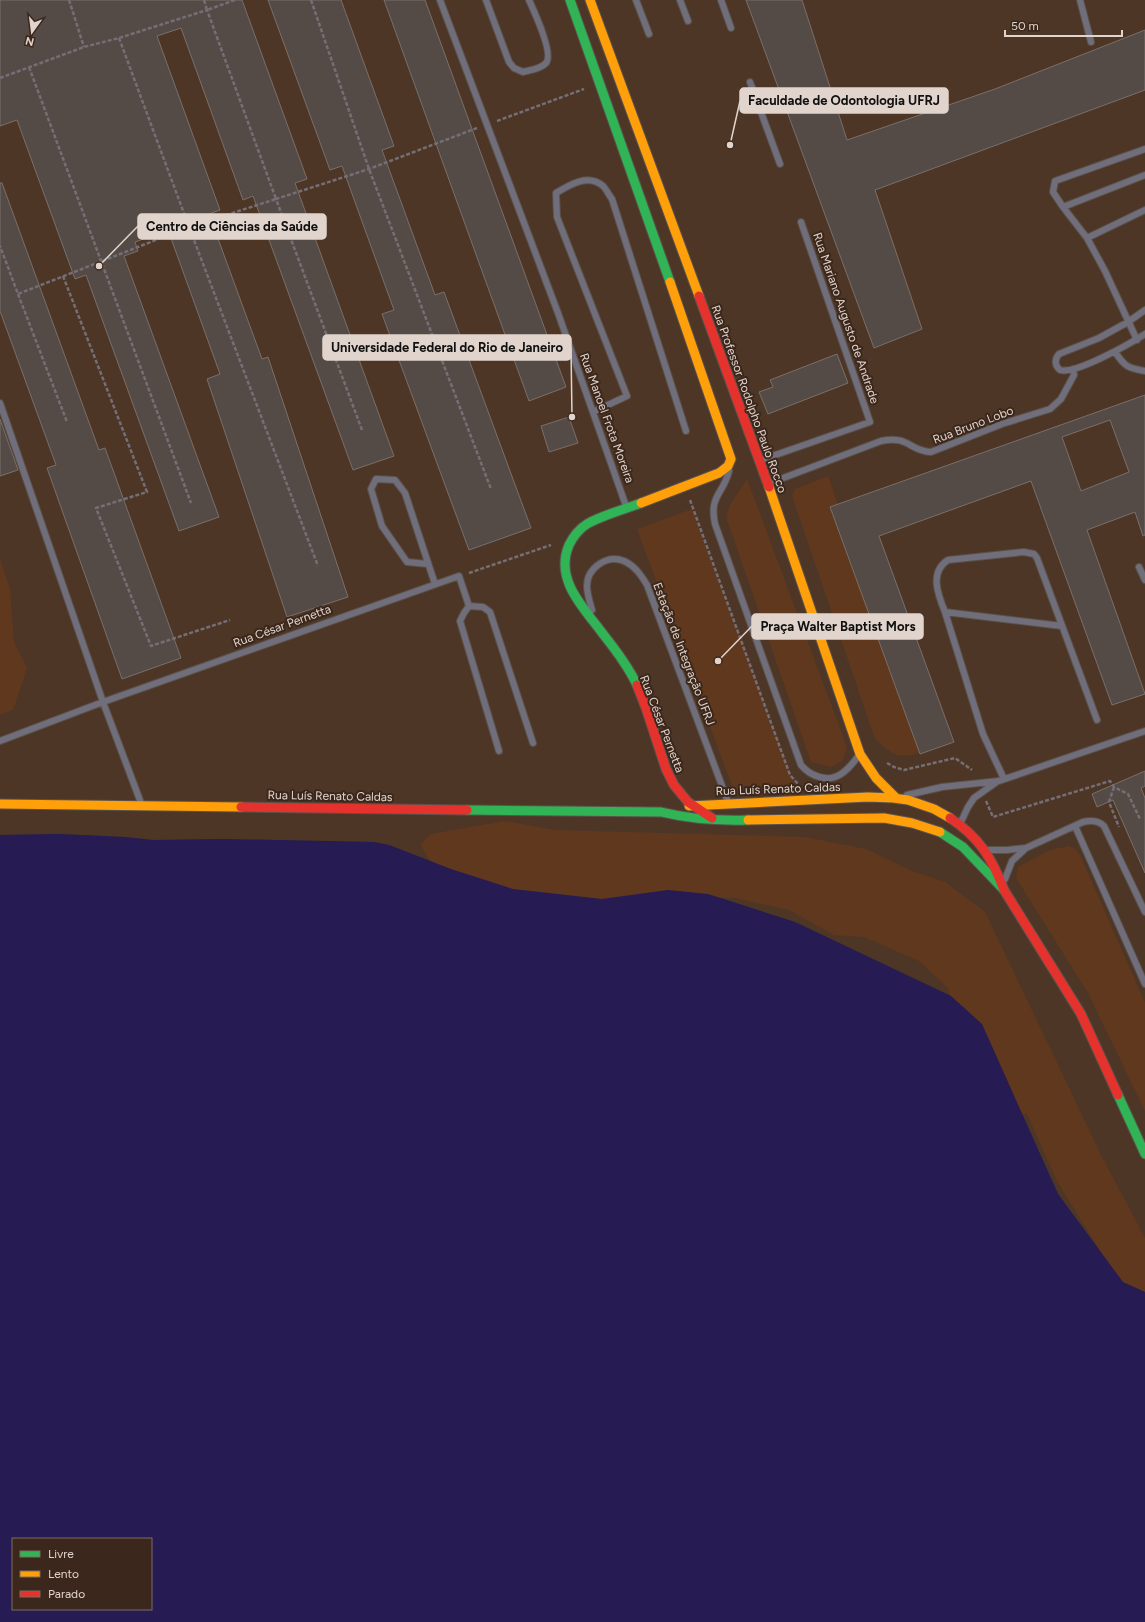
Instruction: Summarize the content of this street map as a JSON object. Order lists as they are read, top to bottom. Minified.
{"streets":{"street":["Rua Professor Rodolpho Paulo Rocco","Rua César Pernetta","Rua Luís Renato Caldas"],"lane":["Rua Mariano Augusto de Andrade","Rua Manoel Frota Moreira","Rua Bruno Lobo","Estação de Integração UFRJ"]},"crossings":[["Rua Mariano Augusto de Andrade","Rua Professor Rodolpho Paulo Rocco"],["Rua Professor Rodolpho Paulo Rocco","Rua Bruno Lobo"],["Rua Professor Rodolpho Paulo Rocco","Rua Luís Renato Caldas"],["Rua Manoel Frota Moreira","Rua César Pernetta"],["Rua César Pernetta","Estação de Integração UFRJ"],["Rua César Pernetta","Rua Luís Renato Caldas"],["Estação de Integração UFRJ","Rua Luís Renato Caldas"]],"places":["Faculdade de Odontologia UFRJ","Centro de Ciências da Saúde","Universidade Federal do Rio de Janeiro","Praça Walter Baptist Mors"],"legend":["Livre","Lento","Parado"],"scale_bar":"50 m","north":"bottom"}
